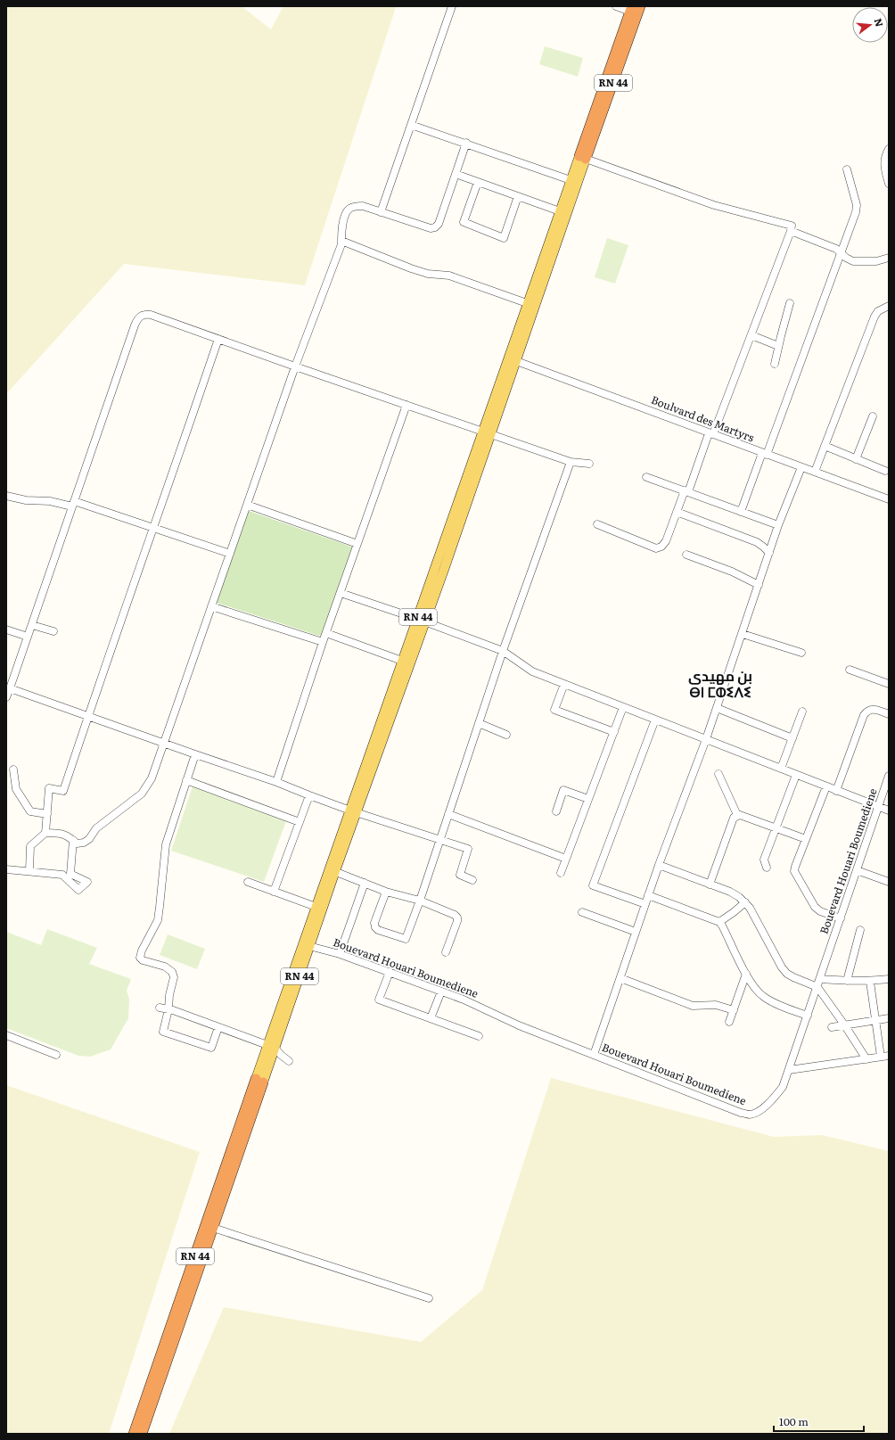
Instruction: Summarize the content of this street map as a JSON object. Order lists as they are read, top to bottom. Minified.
{"streets":{"highway":["RN 44"],"street":["Boulvard des Martyrs","Bouevard Houari Boumediene"]},"crossings":[["RN 44","Boulvard des Martyrs"],["RN 44","Bouevard Houari Boumediene"]],"districts":["بن مهيدي ⴱⵏ ⵎⵀⵉⴷⵉ"],"scale_bar":"100 m","north":"right"}
